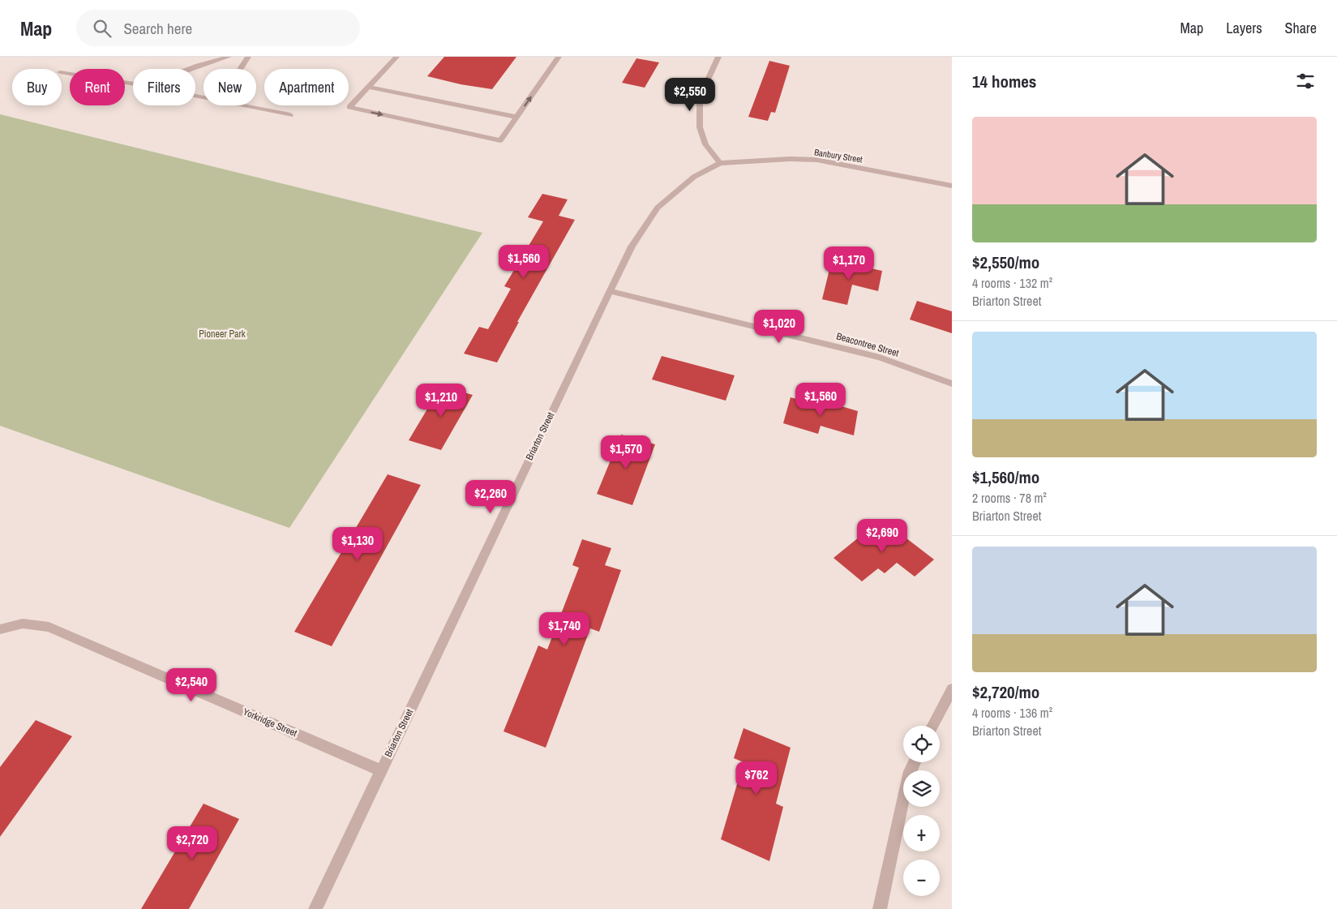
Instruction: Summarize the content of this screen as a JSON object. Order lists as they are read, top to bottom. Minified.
{"streets":{"street":["Banbury Street","Beacontree Street","Briarton Street","Yorkridge Street"]},"crossings":[["Banbury Street","Briarton Street"],["Beacontree Street","Briarton Street"],["Briarton Street","Yorkridge Street"]],"parks":["Pioneer Park"],"page":{"header":"Map","search":"Search here","nav":["Map","Layers","Share"],"heading":"14 homes","chip":["Buy","Rent","Filters","New","Apartment"],"price":["$2,550","$1,560","$1,170","$1,020","$1,560","$1,210","$1,570","$2,260","$2,690","$1,130","$1,740","$2,540","$762","$2,720"],"list":[{"name":"$2,550/mo","note":"4 rooms · 132 m² · Briarton Street"},{"name":"$1,560/mo","note":"2 rooms · 78 m² · Briarton Street"},{"name":"$2,720/mo","note":"4 rooms · 136 m² · Briarton Street"}],"map_buttons":["+","−"]}}
